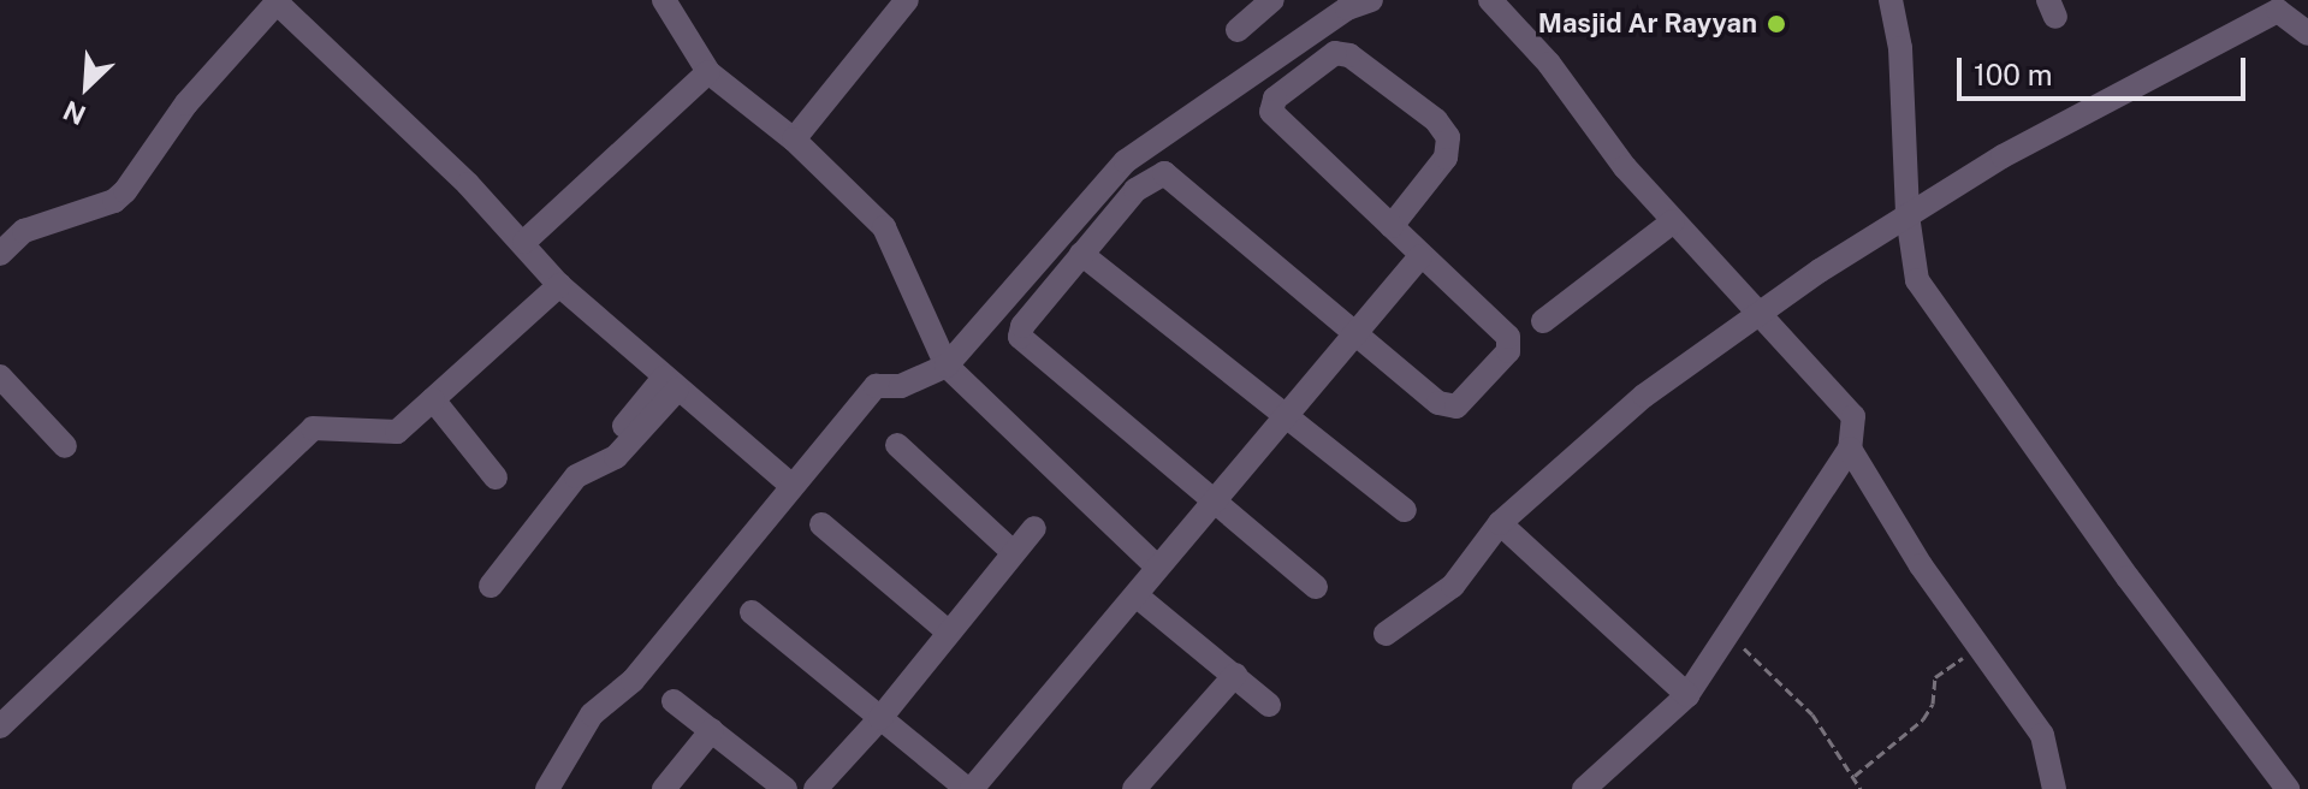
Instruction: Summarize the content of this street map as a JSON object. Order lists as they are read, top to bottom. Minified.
{"places":["Masjid Ar Rayyan"],"scale_bar":"100 m","north":"bottom left"}
